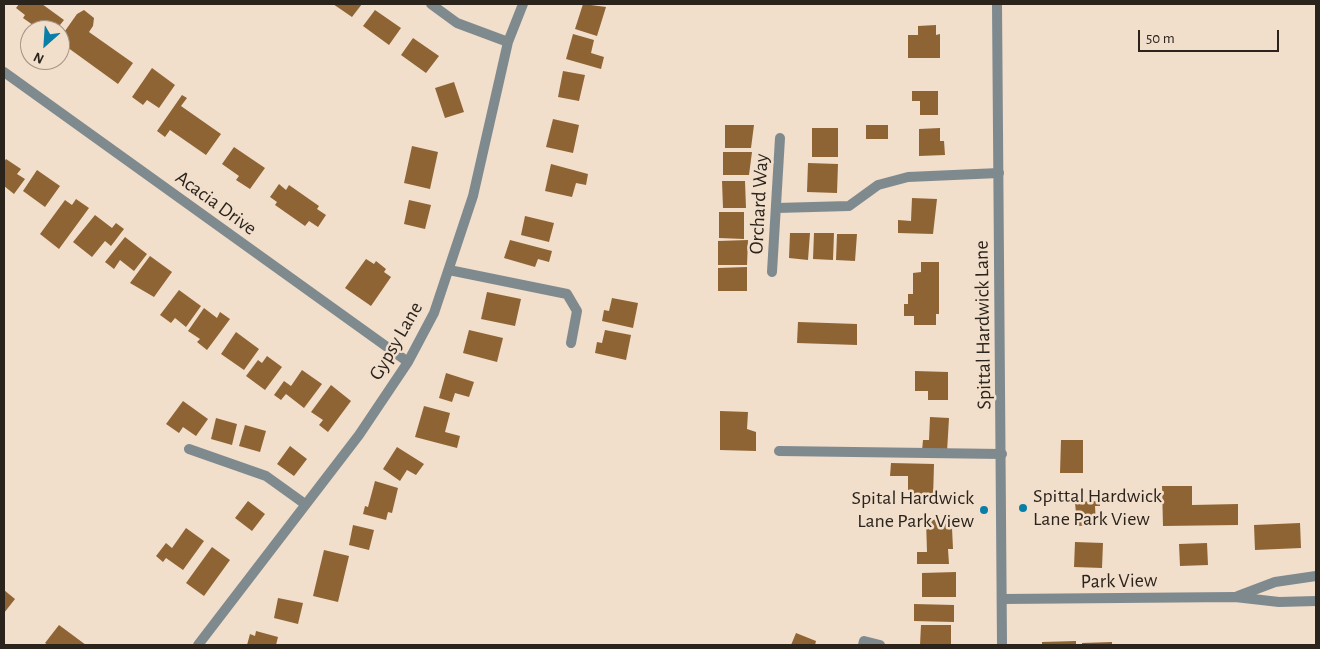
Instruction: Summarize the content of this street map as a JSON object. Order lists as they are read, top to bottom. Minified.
{"streets":{"street":["Acacia Drive","Orchard Way","Spittal Hardwick Lane","Gypsy Lane","Park View"]},"crossings":[["Acacia Drive","Gypsy Lane"],["Spittal Hardwick Lane","Park View"]],"places":["Spittal Hardwick Lane Park View","Spital Hardwick Lane Park View"],"scale_bar":"50 m","north":"bottom left"}
